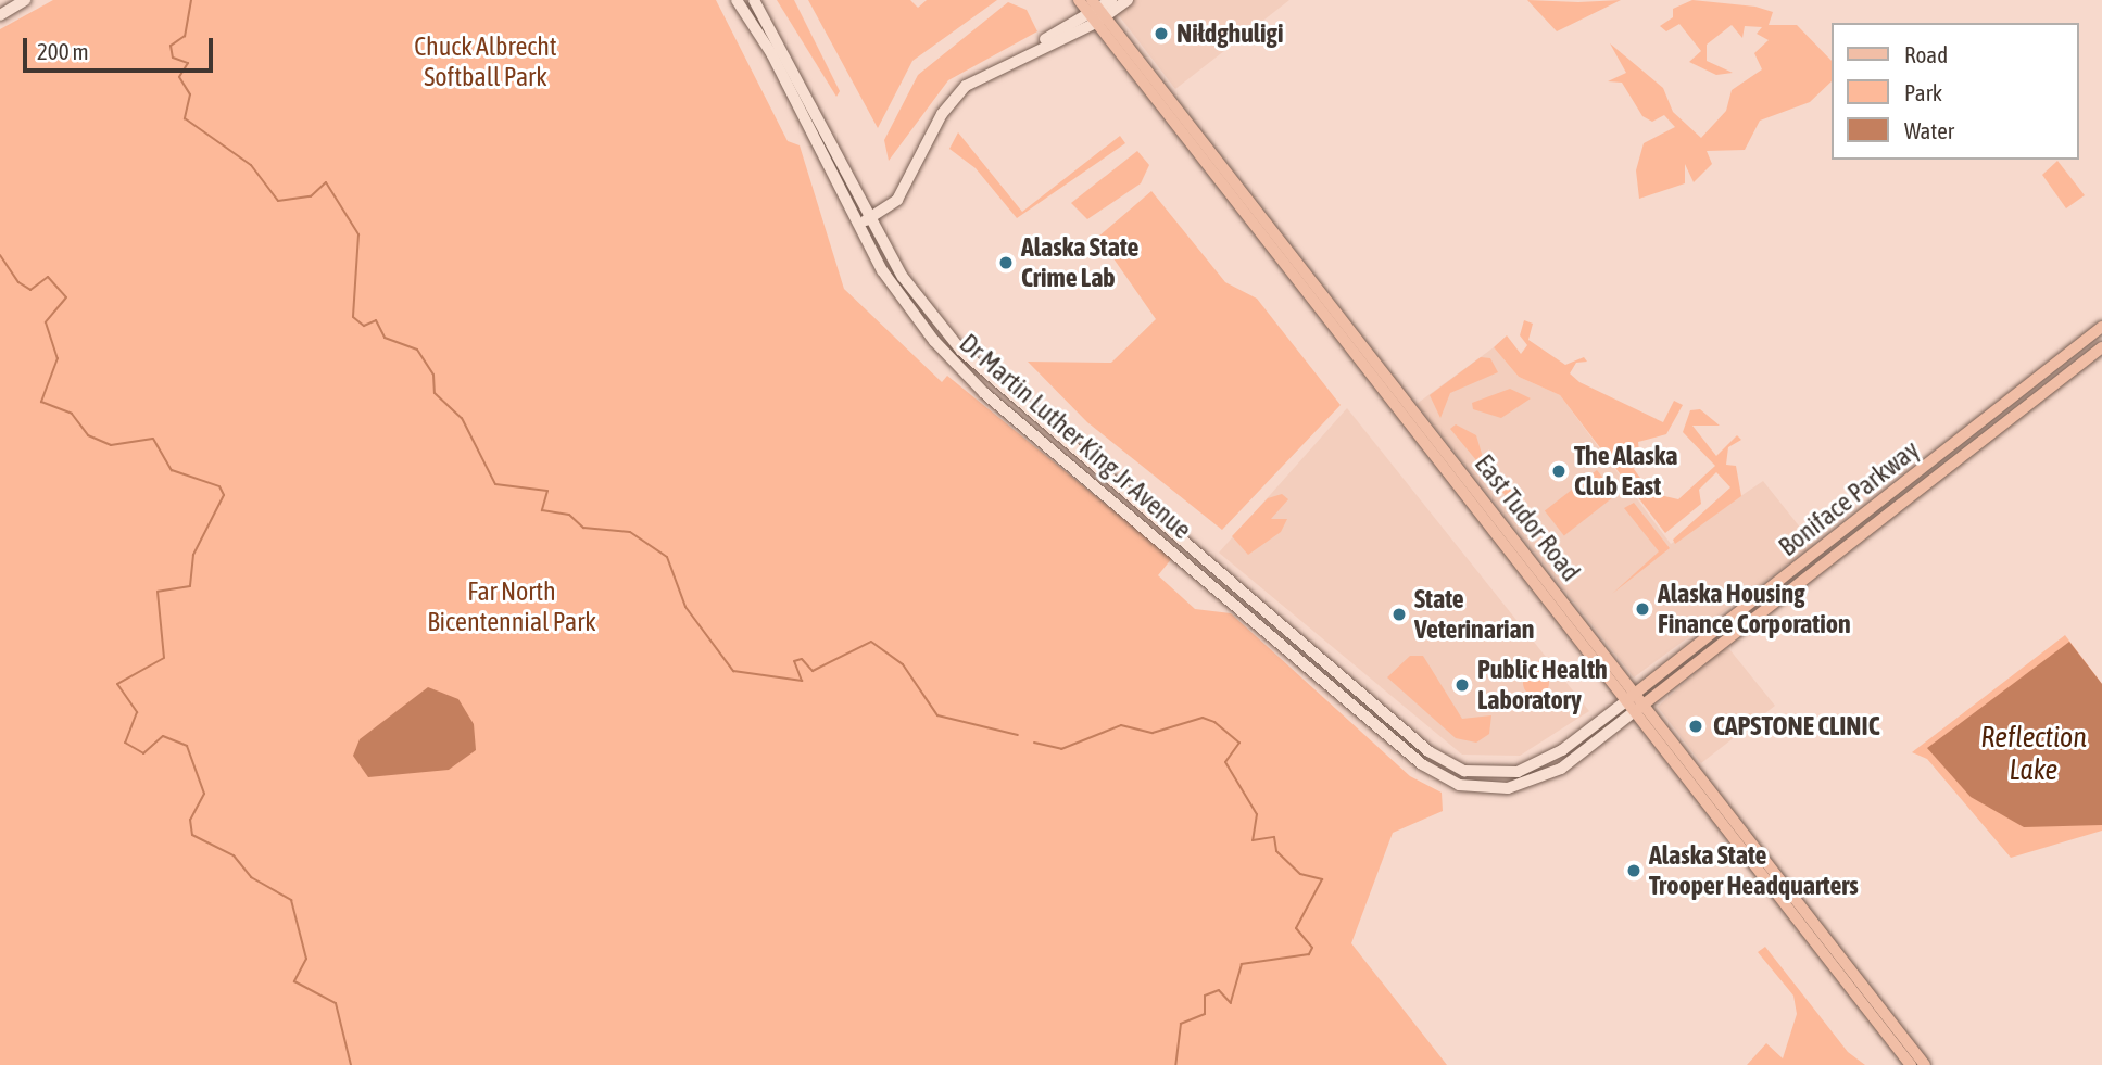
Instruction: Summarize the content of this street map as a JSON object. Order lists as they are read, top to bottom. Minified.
{"streets":{"main road":["Boniface Parkway","East Tudor Road"],"street":["Dr Martin Luther King Jr Avenue"]},"crossings":[["Dr Martin Luther King Jr Avenue","Boniface Parkway"],["Dr Martin Luther King Jr Avenue","East Tudor Road"],["Boniface Parkway","East Tudor Road"]],"water":["Reflection Lake"],"parks":["Chuck Albrecht Softball Park","Far North Bicentennial Park"],"places":["Niłdghuligi","Alaska State Crime Lab","The Alaska Club East","Alaska Housing Finance Corporation","State Veterinarian","Public Health Laboratory","CAPSTONE CLINIC","Alaska State Trooper Headquarters"],"legend":["Road","Park","Water"],"scale_bar":"200 m"}
